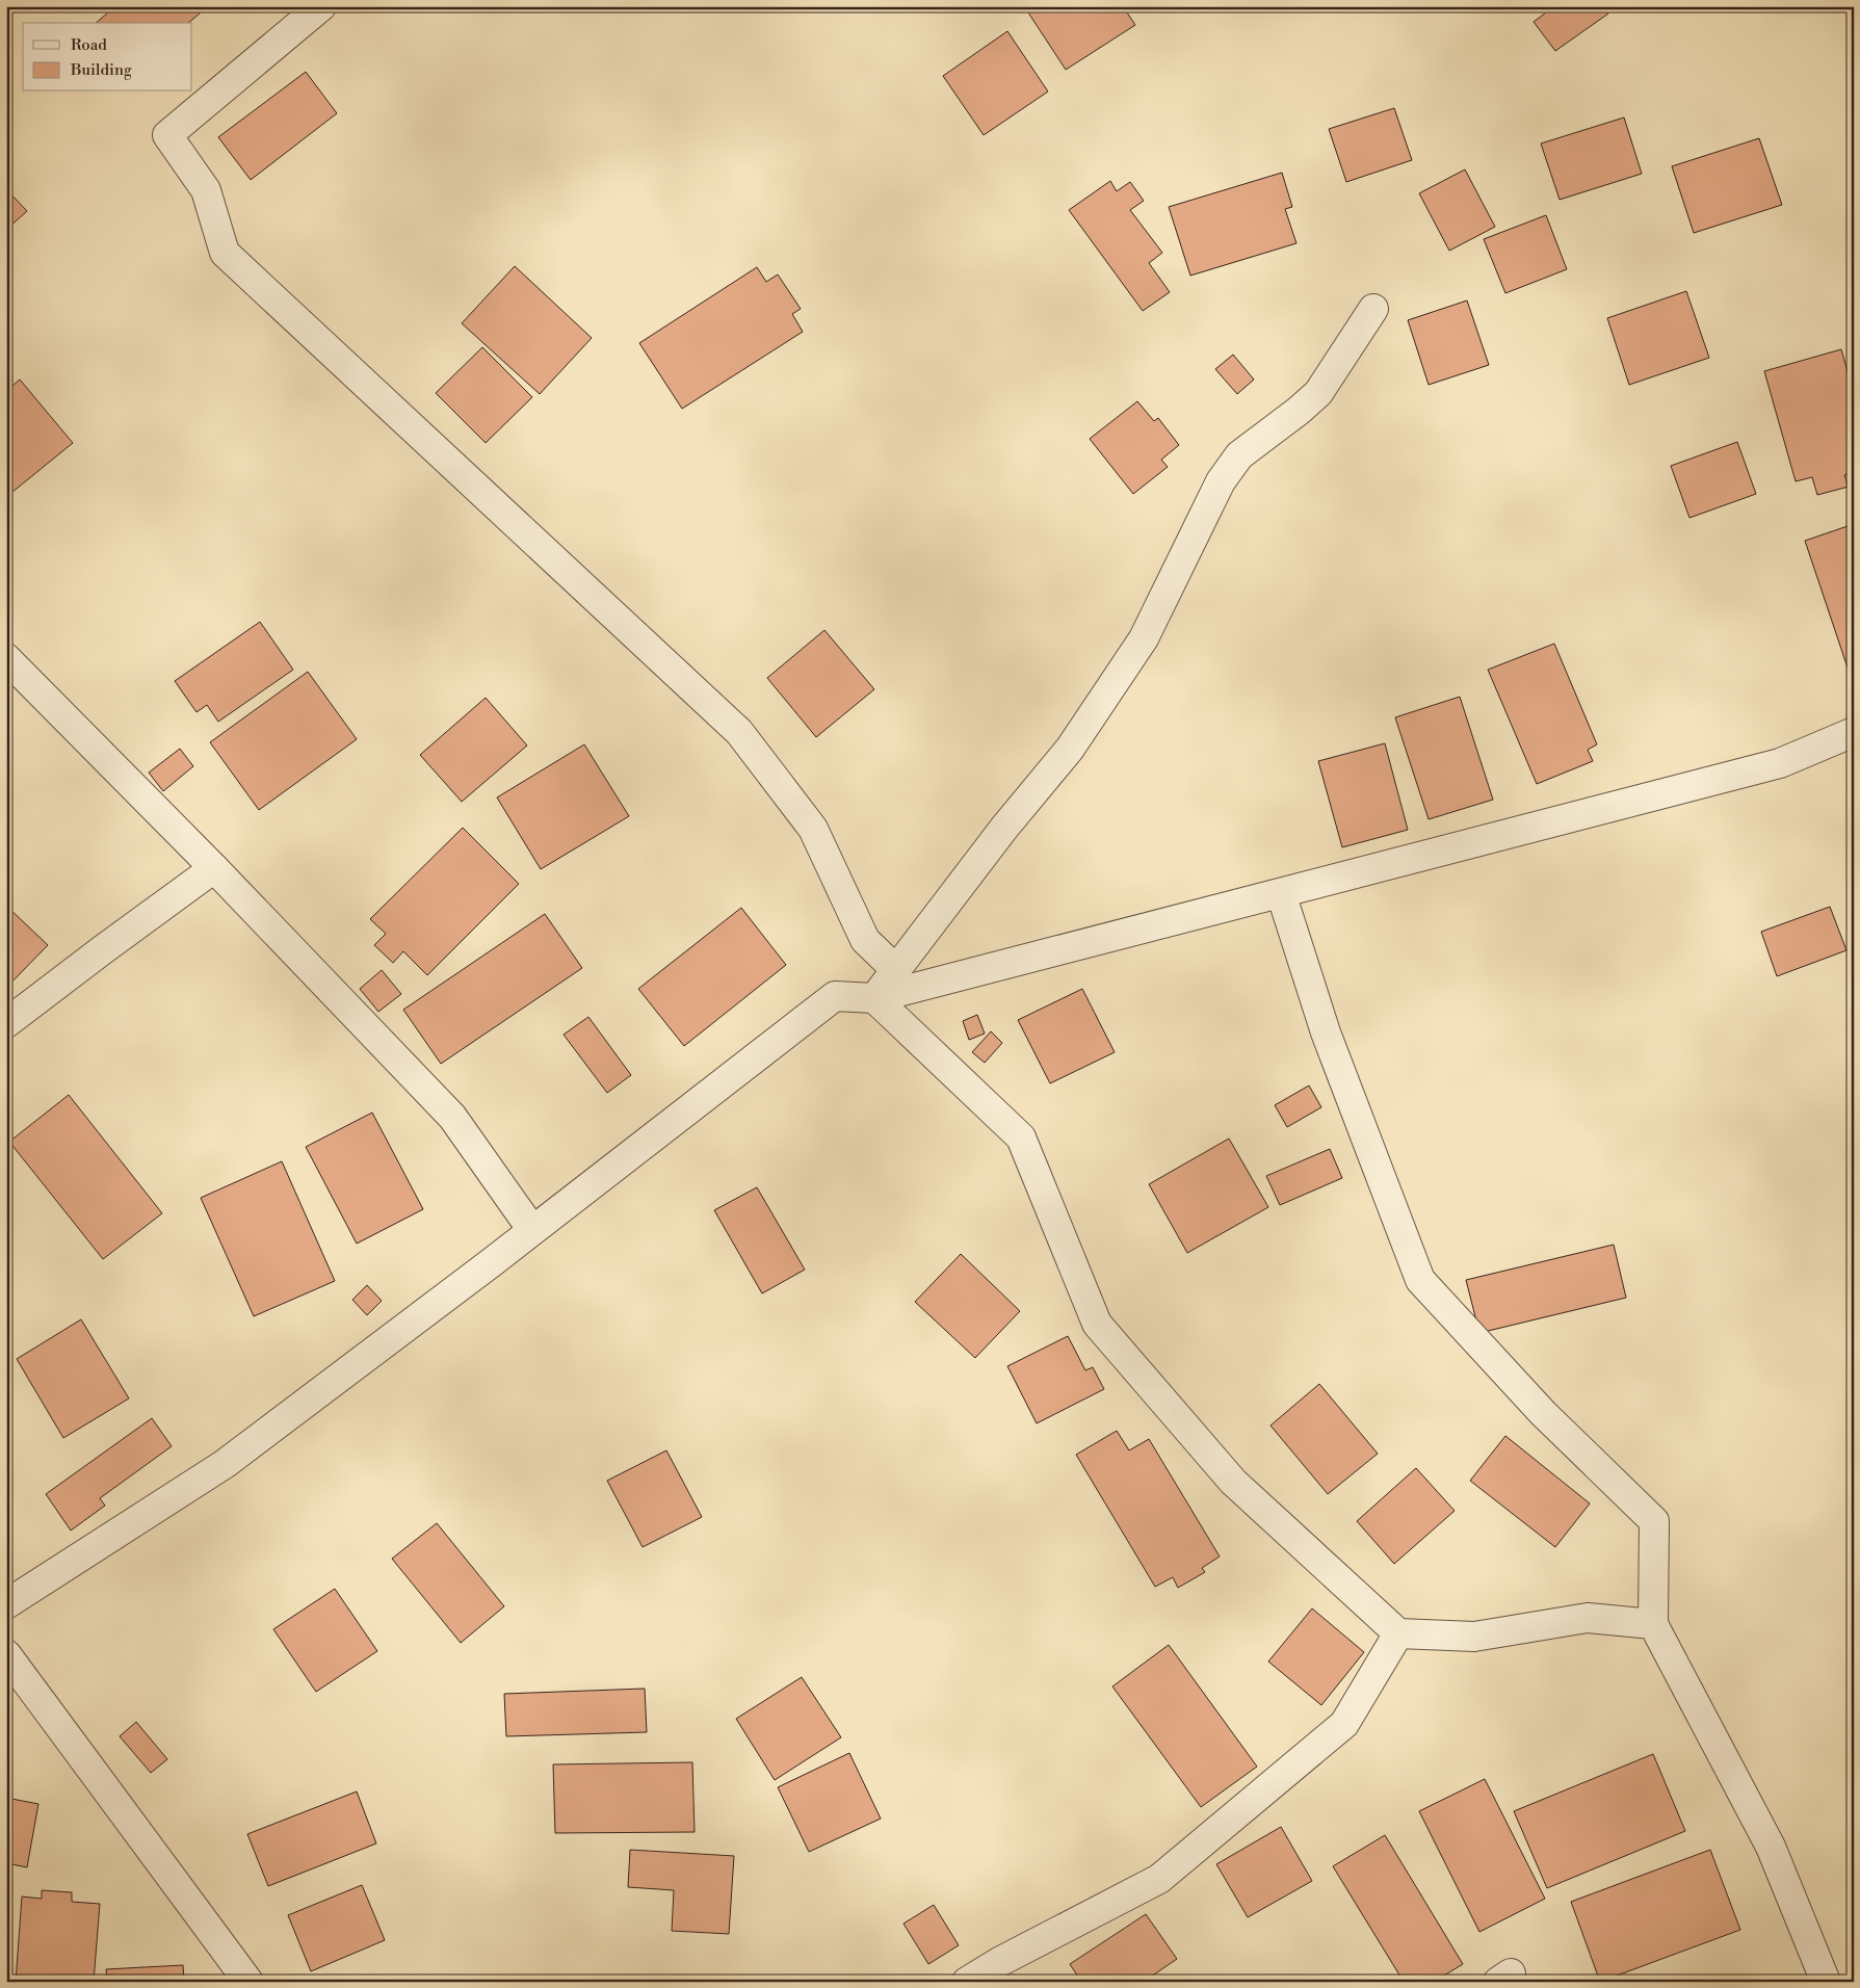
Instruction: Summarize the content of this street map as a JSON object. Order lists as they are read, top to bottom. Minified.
{"legend":["Road","Building"]}
